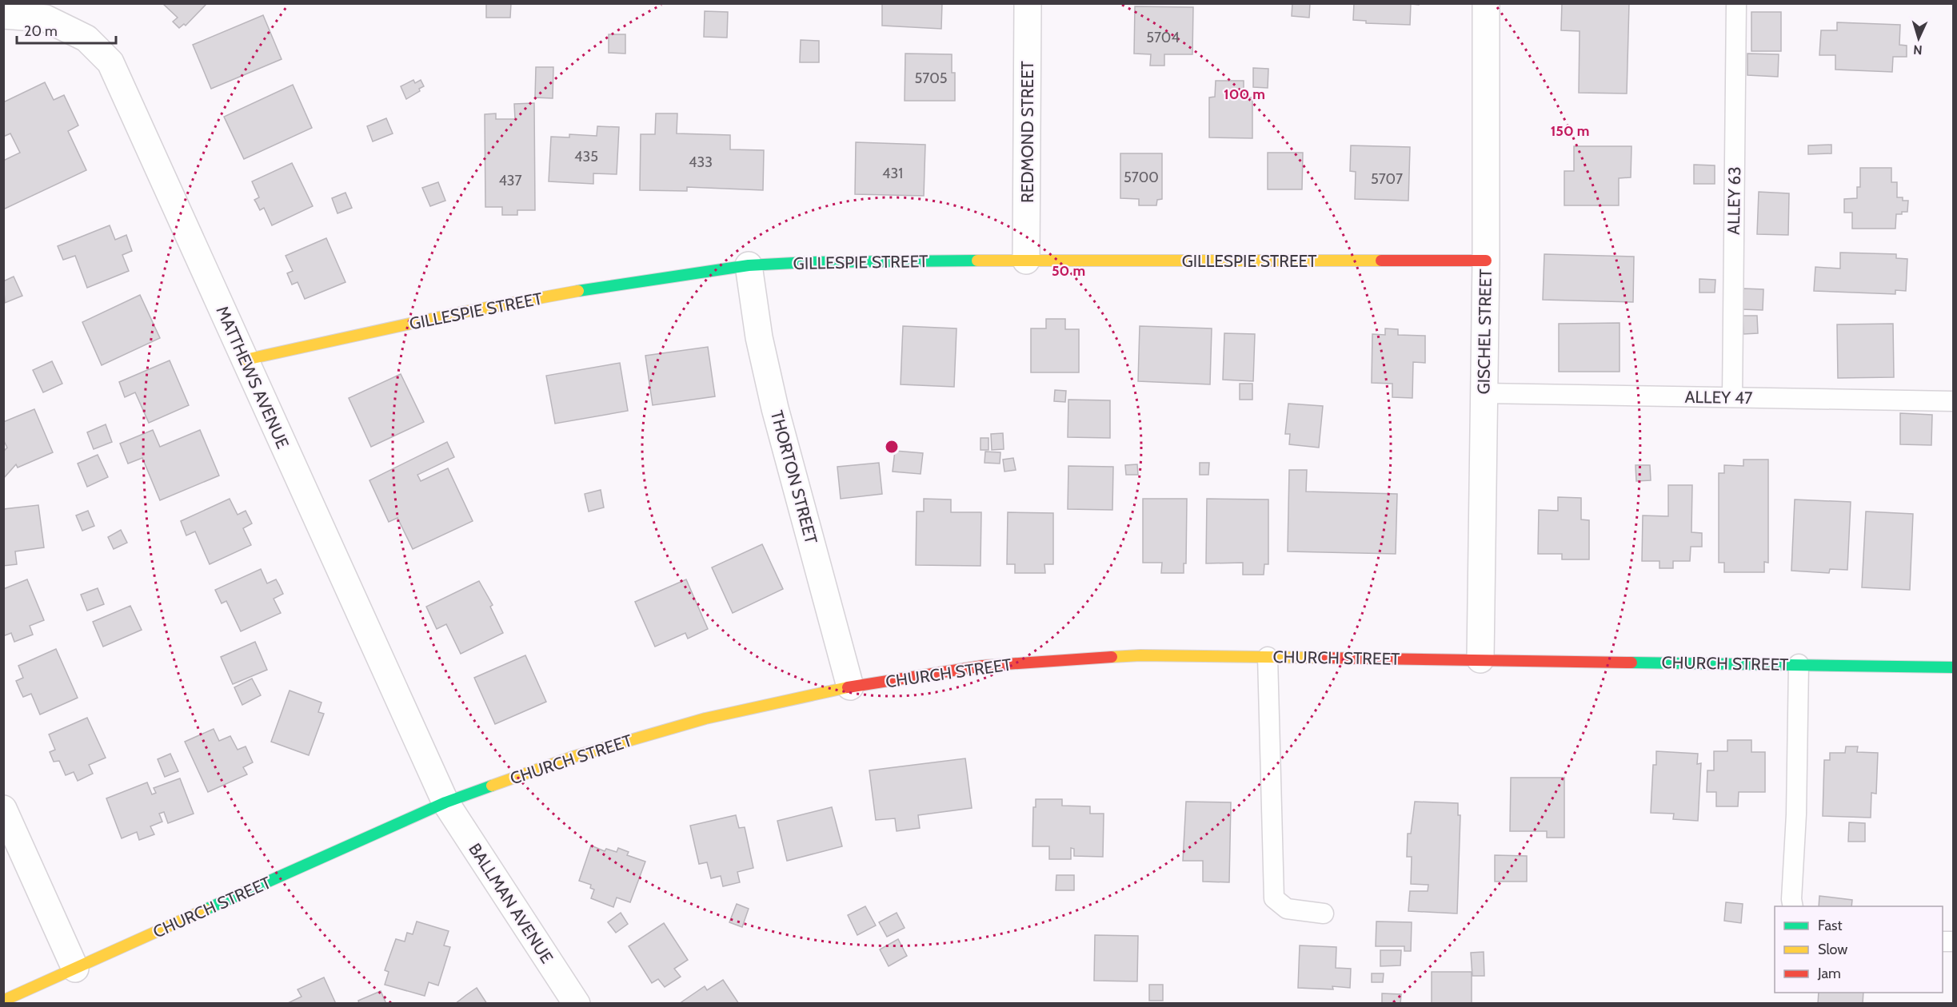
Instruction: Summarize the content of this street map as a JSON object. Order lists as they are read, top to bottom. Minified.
{"streets":{"main road":["GILLESPIE STREET","CHURCH STREET"],"street":["REDMOND STREET","GISCHEL STREET","MATTHEWS AVENUE","THORTON STREET","BALLMAN AVENUE"],"lane":["ALLEY 63","ALLEY 47"]},"crossings":[["REDMOND STREET","GILLESPIE STREET"],["ALLEY 63","ALLEY 47"],["GILLESPIE STREET","GISCHEL STREET"],["GILLESPIE STREET","MATTHEWS AVENUE"],["GILLESPIE STREET","THORTON STREET"],["GISCHEL STREET","ALLEY 47"],["GISCHEL STREET","CHURCH STREET"],["MATTHEWS AVENUE","CHURCH STREET"],["MATTHEWS AVENUE","BALLMAN AVENUE"],["THORTON STREET","CHURCH STREET"],["CHURCH STREET","BALLMAN AVENUE"]],"house_numbers":["5704","5705","435","433","431","5700","5707","437"],"legend":["Fast","Slow","Jam"],"scale_bar":"20 m","north":"bottom","rings":["100 m","150 m","50 m"]}
